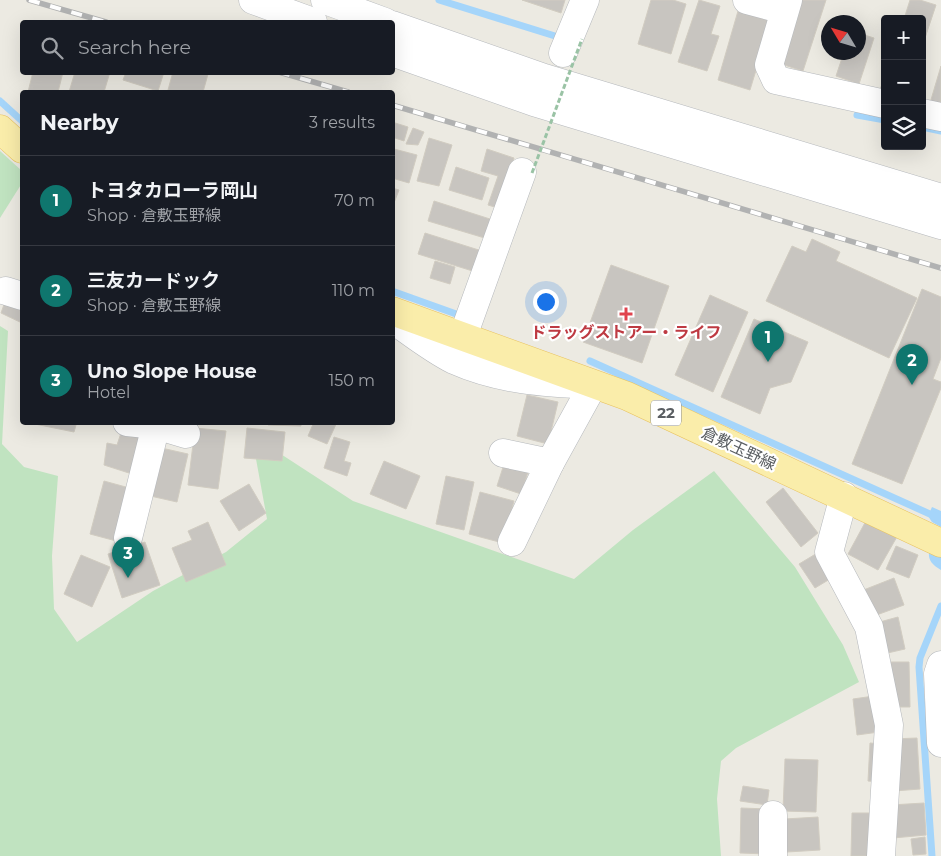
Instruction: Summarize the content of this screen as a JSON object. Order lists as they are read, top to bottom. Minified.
{"streets":{"main road":["22","倉敷玉野線"]},"places":{"health":["ドラッグストアー・ライフ"]},"north":"top left","page":{"map_buttons":["+","−"],"search":"Search here","heading":["Nearby","3 results"],"list":[{"mark":"1","name":"トヨタカローラ岡山","note":"Shop · 倉敷玉野線","value":"70 m"},{"mark":"2","name":"三友カードック","note":"Shop · 倉敷玉野線","value":"110 m"},{"mark":"3","name":"Uno Slope House","note":"Hotel","value":"150 m"}],"pins":["1","2","3"]}}
